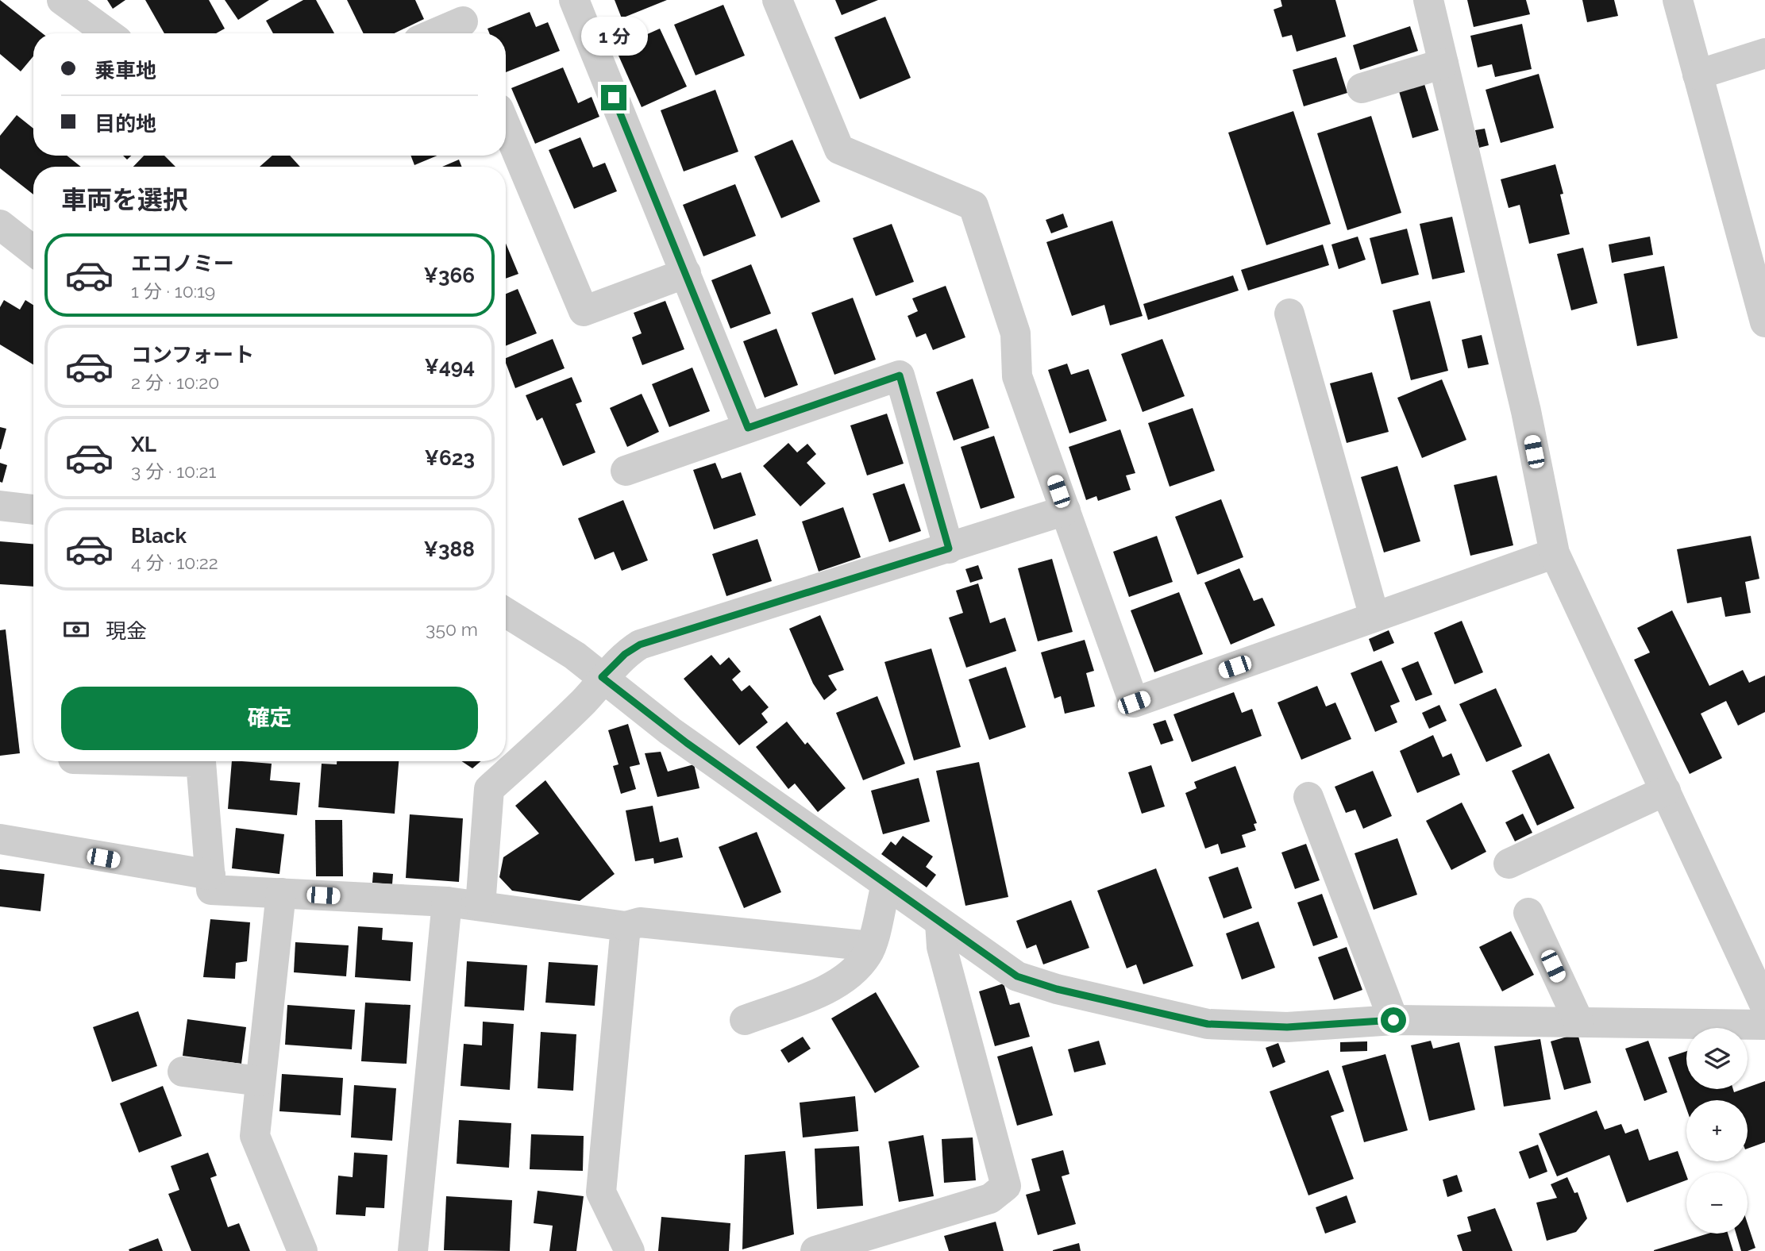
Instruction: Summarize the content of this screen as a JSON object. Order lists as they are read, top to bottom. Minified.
{"page":{"bubble":"1 分","banner":["乗車地","目的地"],"heading":"車両を選択","list":[{"name":"エコノミー","note":"1 分 · 10:19","value":"¥366"},{"name":"コンフォート","note":"2 分 · 10:20","value":"¥494"},{"name":"XL","note":"3 分 · 10:21","value":"¥623"},{"name":"Black","note":"4 分 · 10:22","value":"¥388"}],"pay":["現金","350 m"],"buttons":"確定","map_buttons":["+","−"]}}
